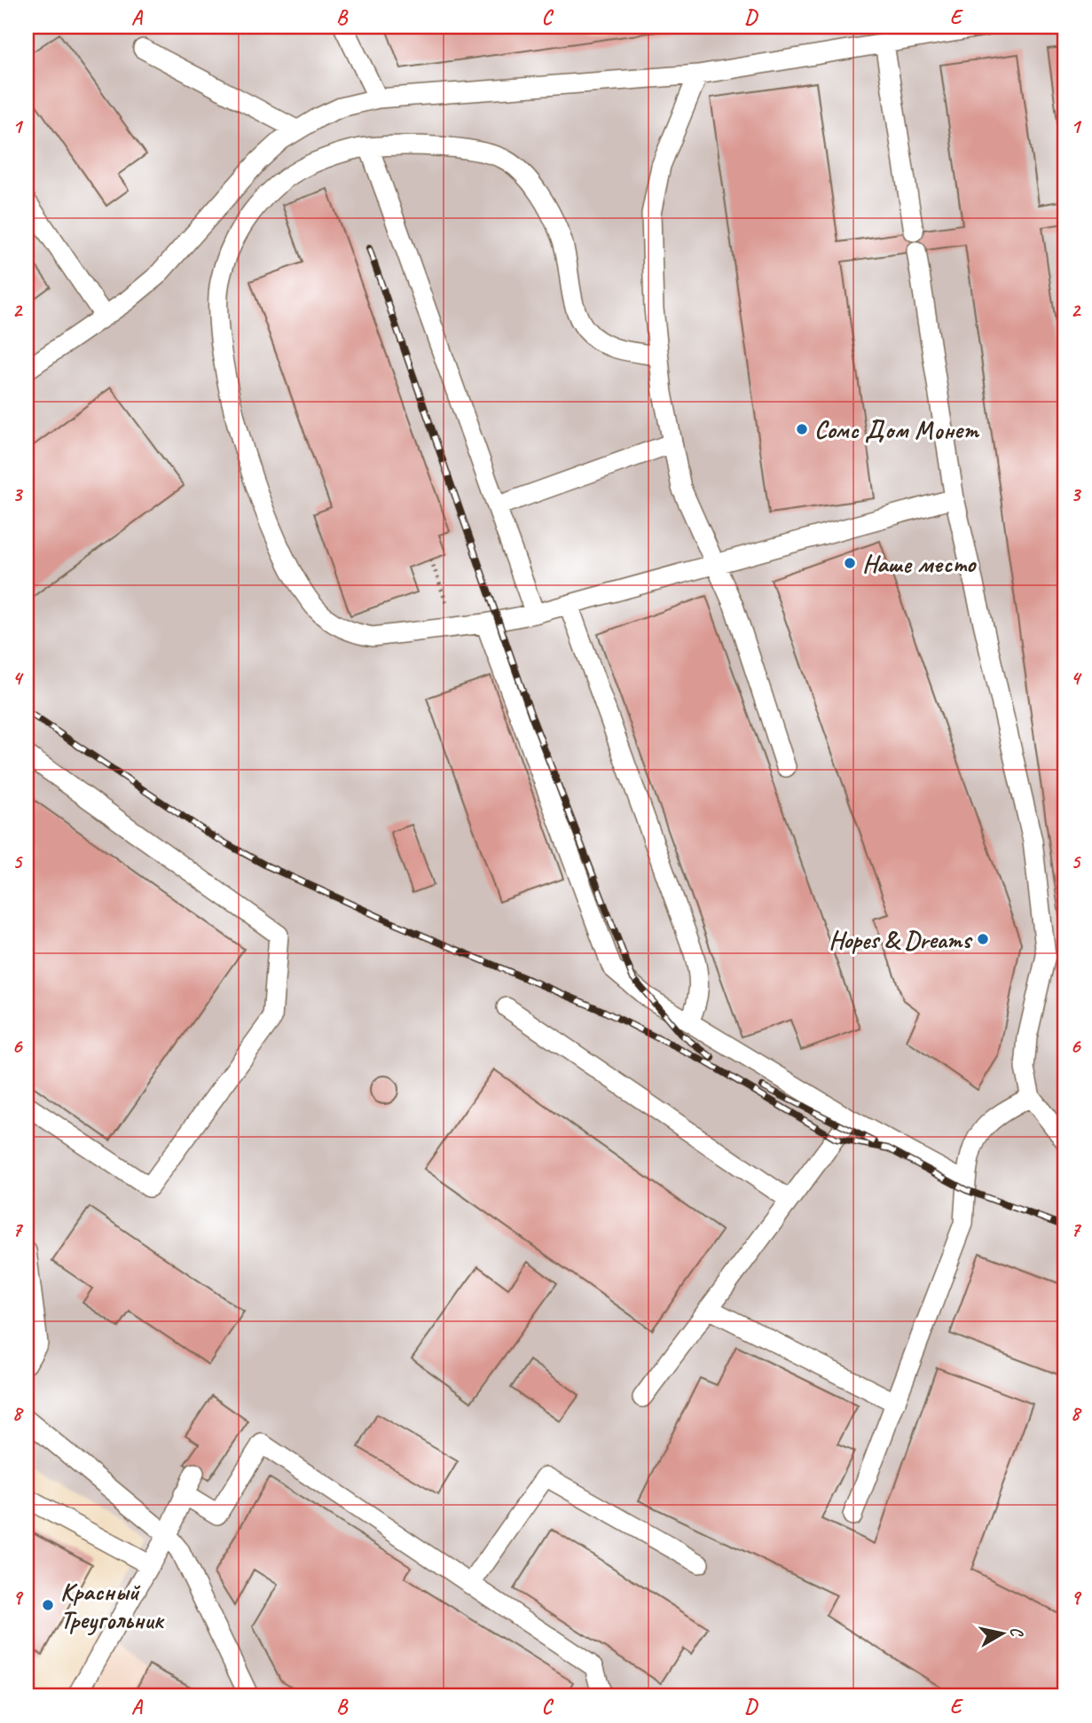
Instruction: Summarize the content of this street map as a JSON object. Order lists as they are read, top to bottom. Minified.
{"places":["Сомс Дом Монет","Наше место","Hopes & Dreams","Красный Треугольник"],"north":"right","grid":{"columns":["A","B","C","D","E"],"rows":["1","2","3","4","5","6","7","8","9"]}}
